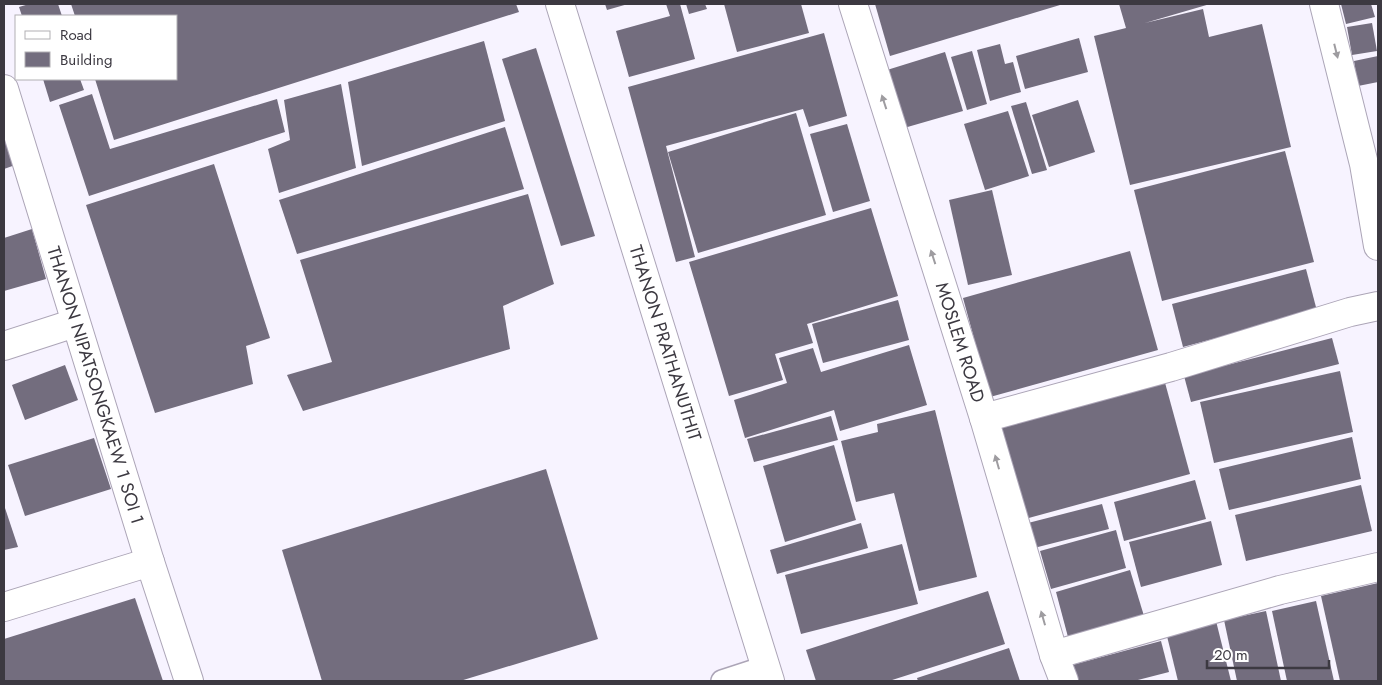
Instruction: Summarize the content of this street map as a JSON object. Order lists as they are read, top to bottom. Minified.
{"streets":{"street":["MOSLEM ROAD","THANON PRATHANUTHIT","THANON NIPATSONGKAEW 1 SOI 1"]},"one_way":["MOSLEM ROAD"],"legend":["Road","Building"],"scale_bar":"20 m"}
